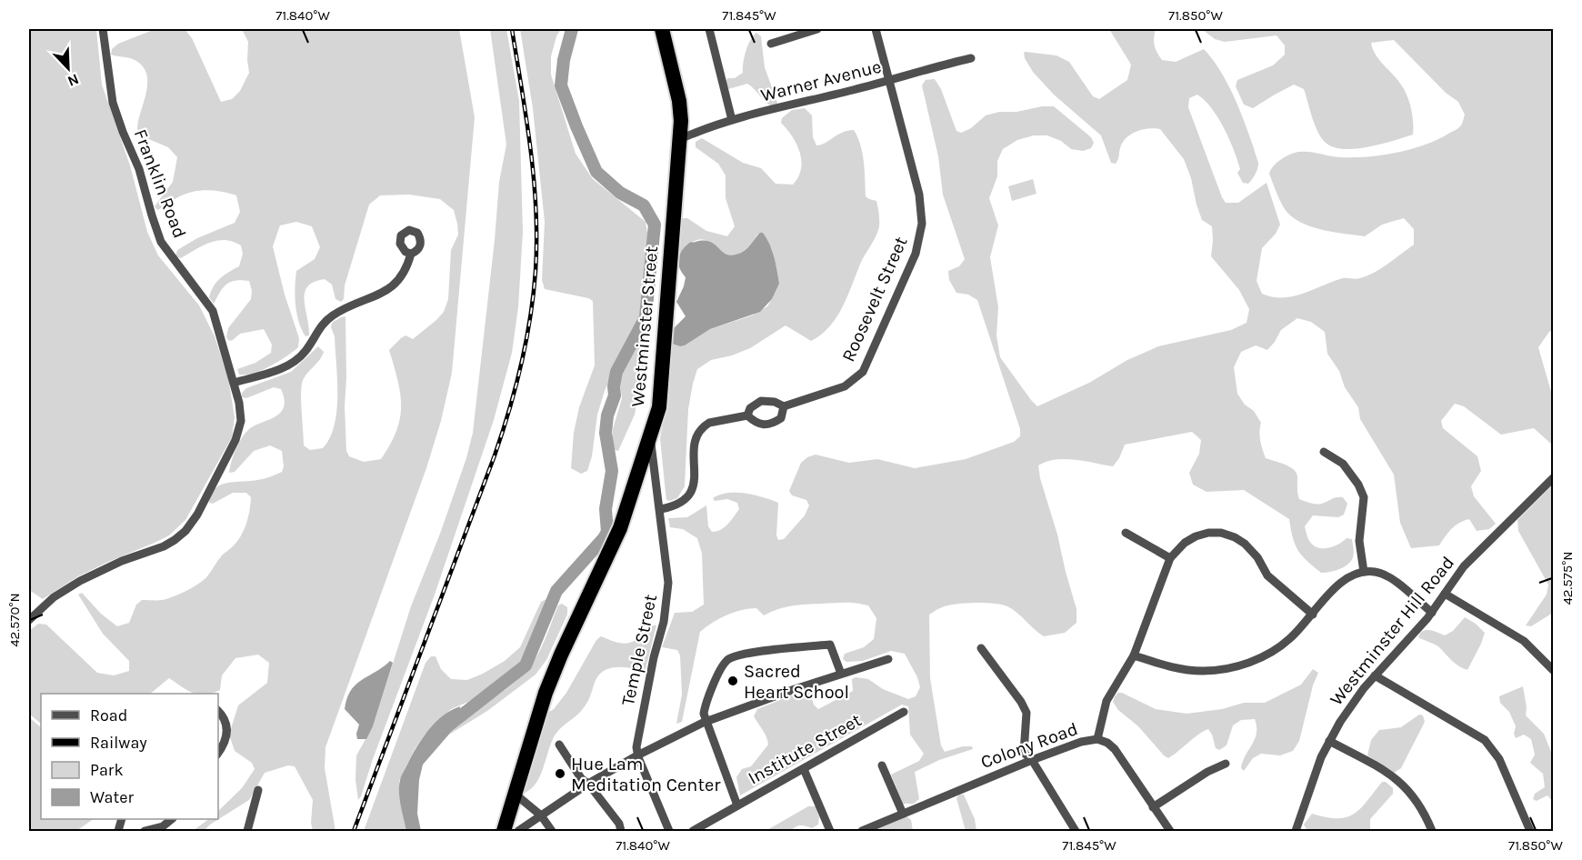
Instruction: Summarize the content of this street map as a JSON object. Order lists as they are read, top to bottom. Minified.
{"streets":{"highway":["Westminster Street"],"street":["Warner Avenue","Franklin Road","Roosevelt Street","Westminster Hill Road","Temple Street","Colony Road","Institute Street"]},"crossings":[["Warner Avenue","Roosevelt Street"],["Warner Avenue","Westminster Street"],["Roosevelt Street","Temple Street"],["Westminster Street","Temple Street"]],"places":["Sacred Heart School","Hue Lam Meditation Center"],"legend":["Road","Railway","Park","Water"],"north":"bottom right","coordinates":["71.840°W","71.845°W","71.850°W","42.575°N","42.570°N"]}
